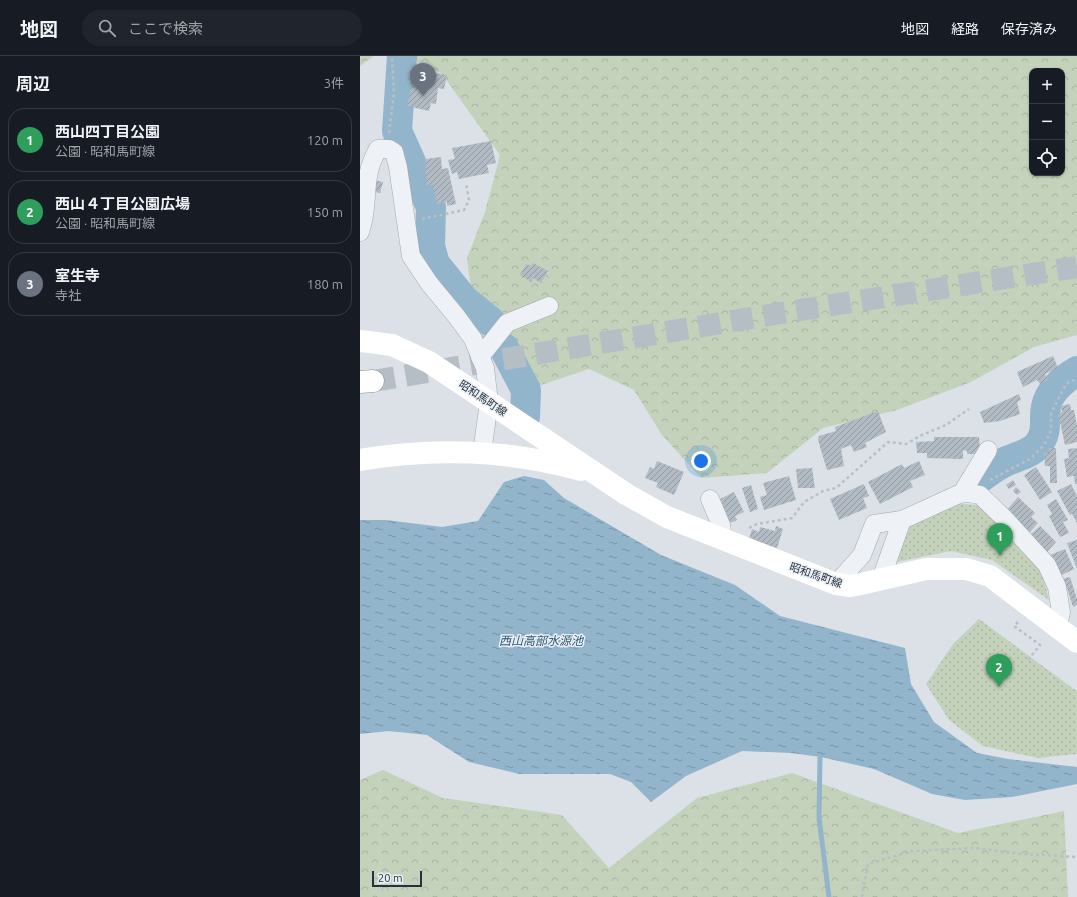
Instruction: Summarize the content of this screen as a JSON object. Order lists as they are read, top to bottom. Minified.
{"streets":{"main road":["昭和馬町線"]},"water":["西山高部水源池"],"scale_bar":"20 m","page":{"header":"地図","search":"ここで検索","nav":["地図","経路","保存済み"],"heading":["周辺","3件"],"pins":["3","1","2"],"map_buttons":["+","−"],"list":[{"mark":"1","name":"西山四丁目公園","note":"公園 · 昭和馬町線","value":"120 m"},{"mark":"2","name":"西山４丁目公園広場","note":"公園 · 昭和馬町線","value":"150 m"},{"mark":"3","name":"室生寺","note":"寺社","value":"180 m"}],"scale":"20 m"}}
